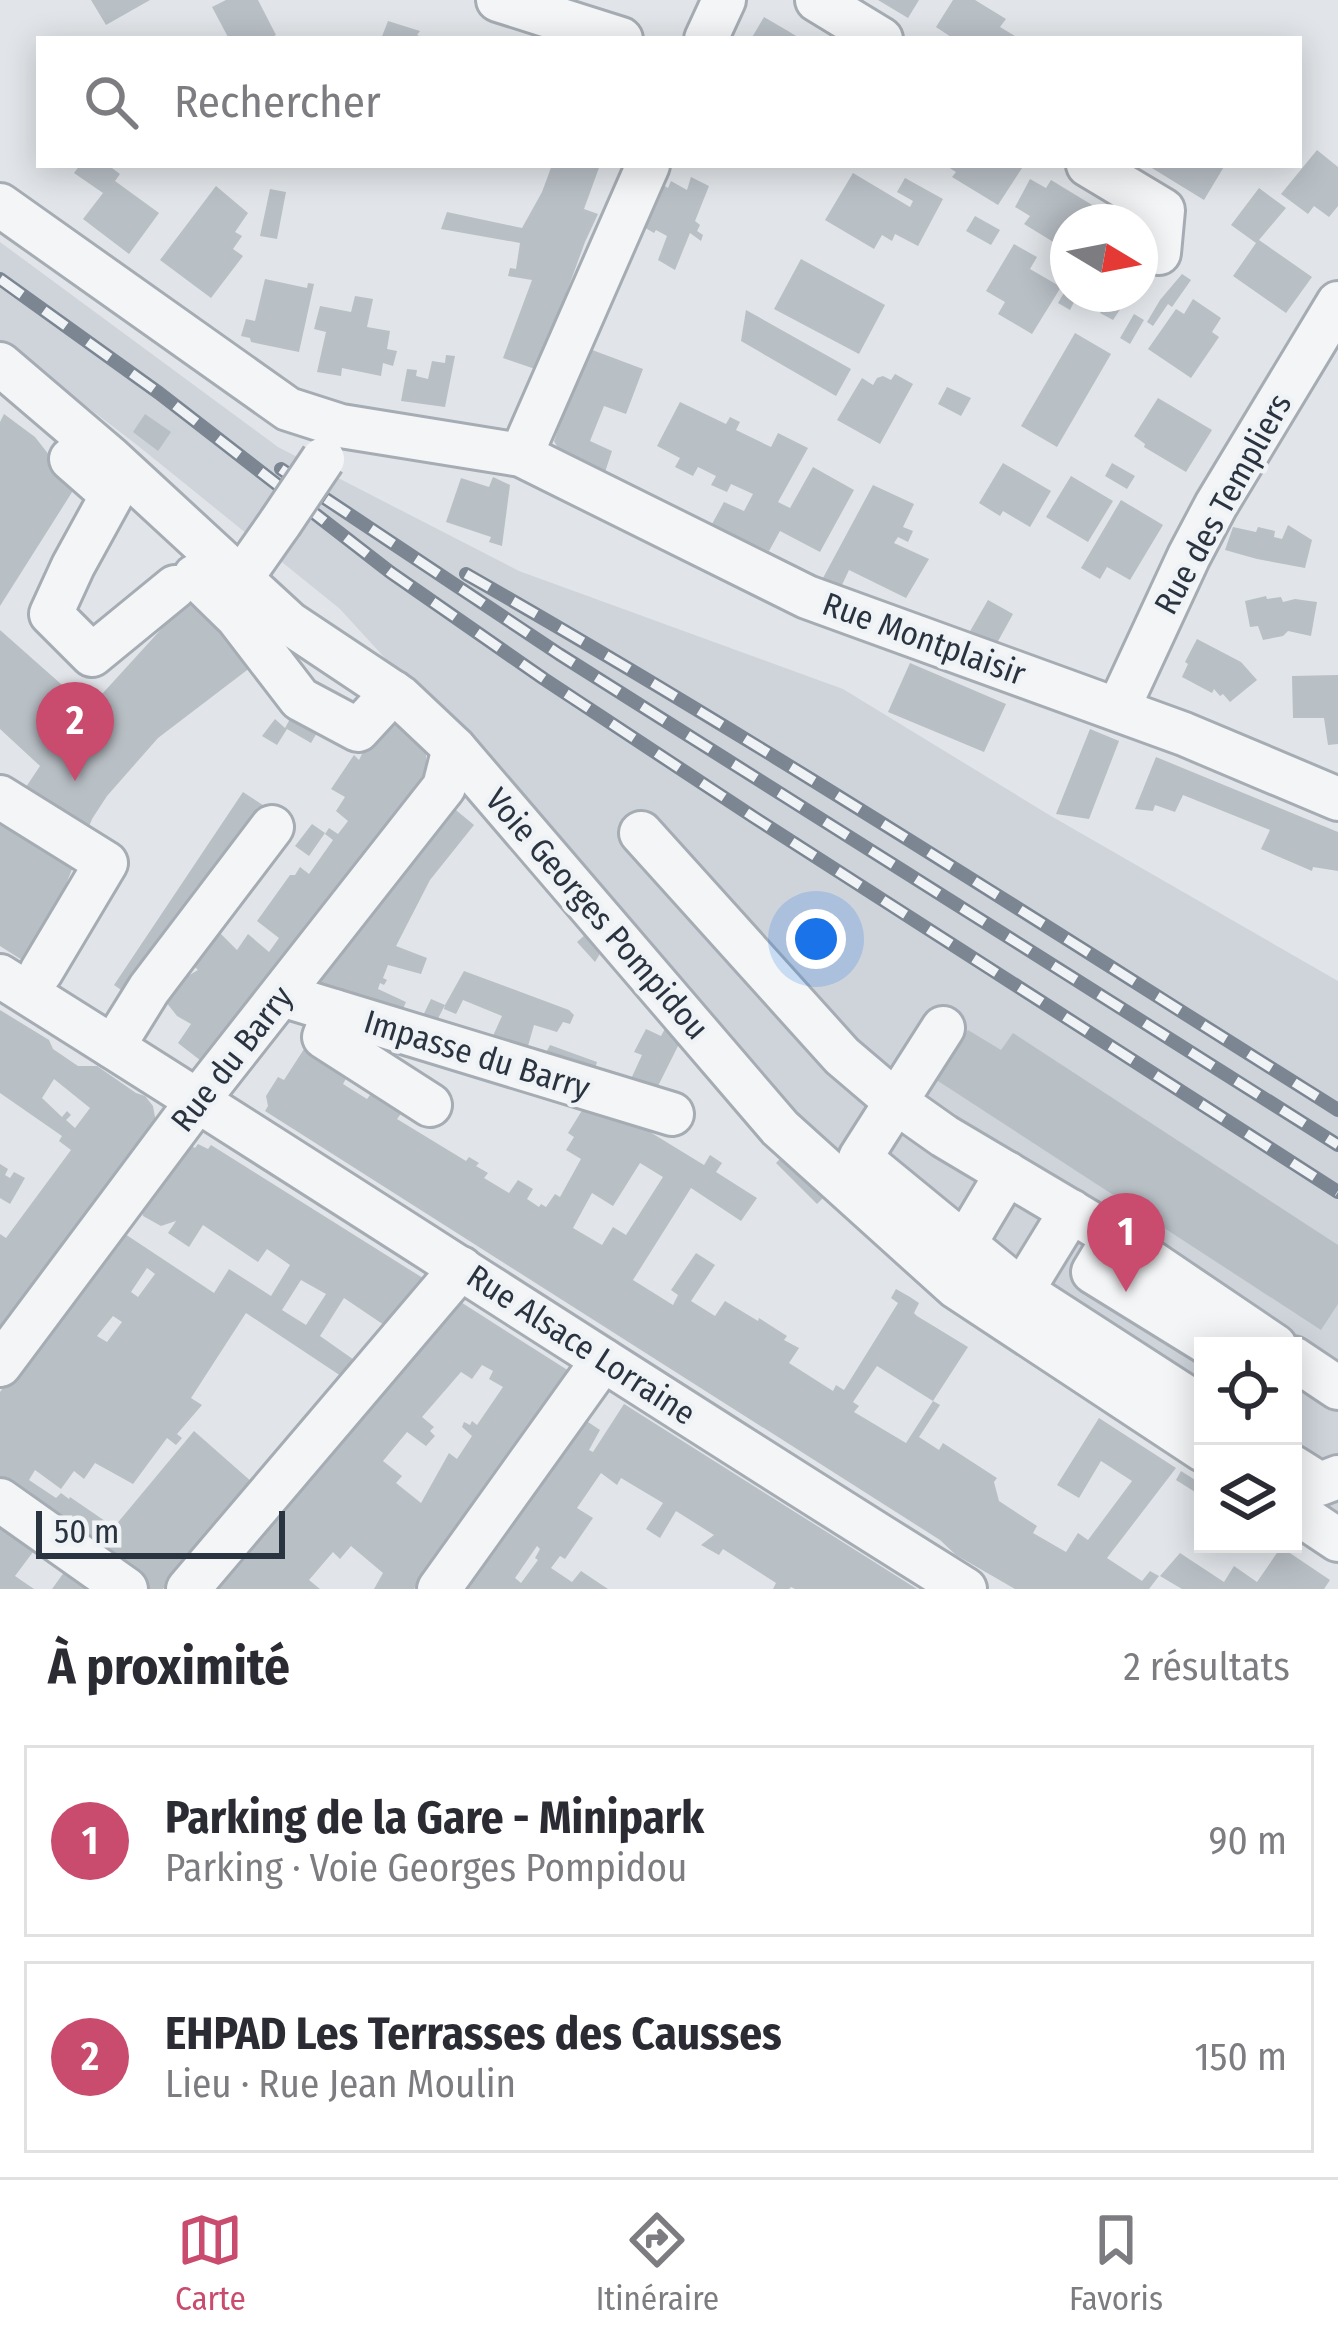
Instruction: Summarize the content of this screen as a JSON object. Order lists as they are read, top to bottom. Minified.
{"streets":{"street":["Rue des Templiers","Rue Montplaisir","Voie Georges Pompidou","Impasse du Barry","Rue du Barry","Rue Alsace Lorraine"]},"crossings":[["Rue des Templiers","Rue Montplaisir"],["Voie Georges Pompidou","Rue du Barry"],["Impasse du Barry","Rue du Barry"],["Rue du Barry","Rue Alsace Lorraine"]],"scale_bar":"50 m","north":"right","page":{"search":"Rechercher","pins":["2","1"],"scale":"50 m","heading":["À proximité","2 résultats"],"list":[{"mark":"1","name":"Parking de la Gare - Minipark","note":"Parking · Voie Georges Pompidou","value":"90 m"},{"mark":"2","name":"EHPAD Les Terrasses des Causses","note":"Lieu · Rue Jean Moulin","value":"150 m"}],"nav":["Carte","Itinéraire","Favoris"]}}
